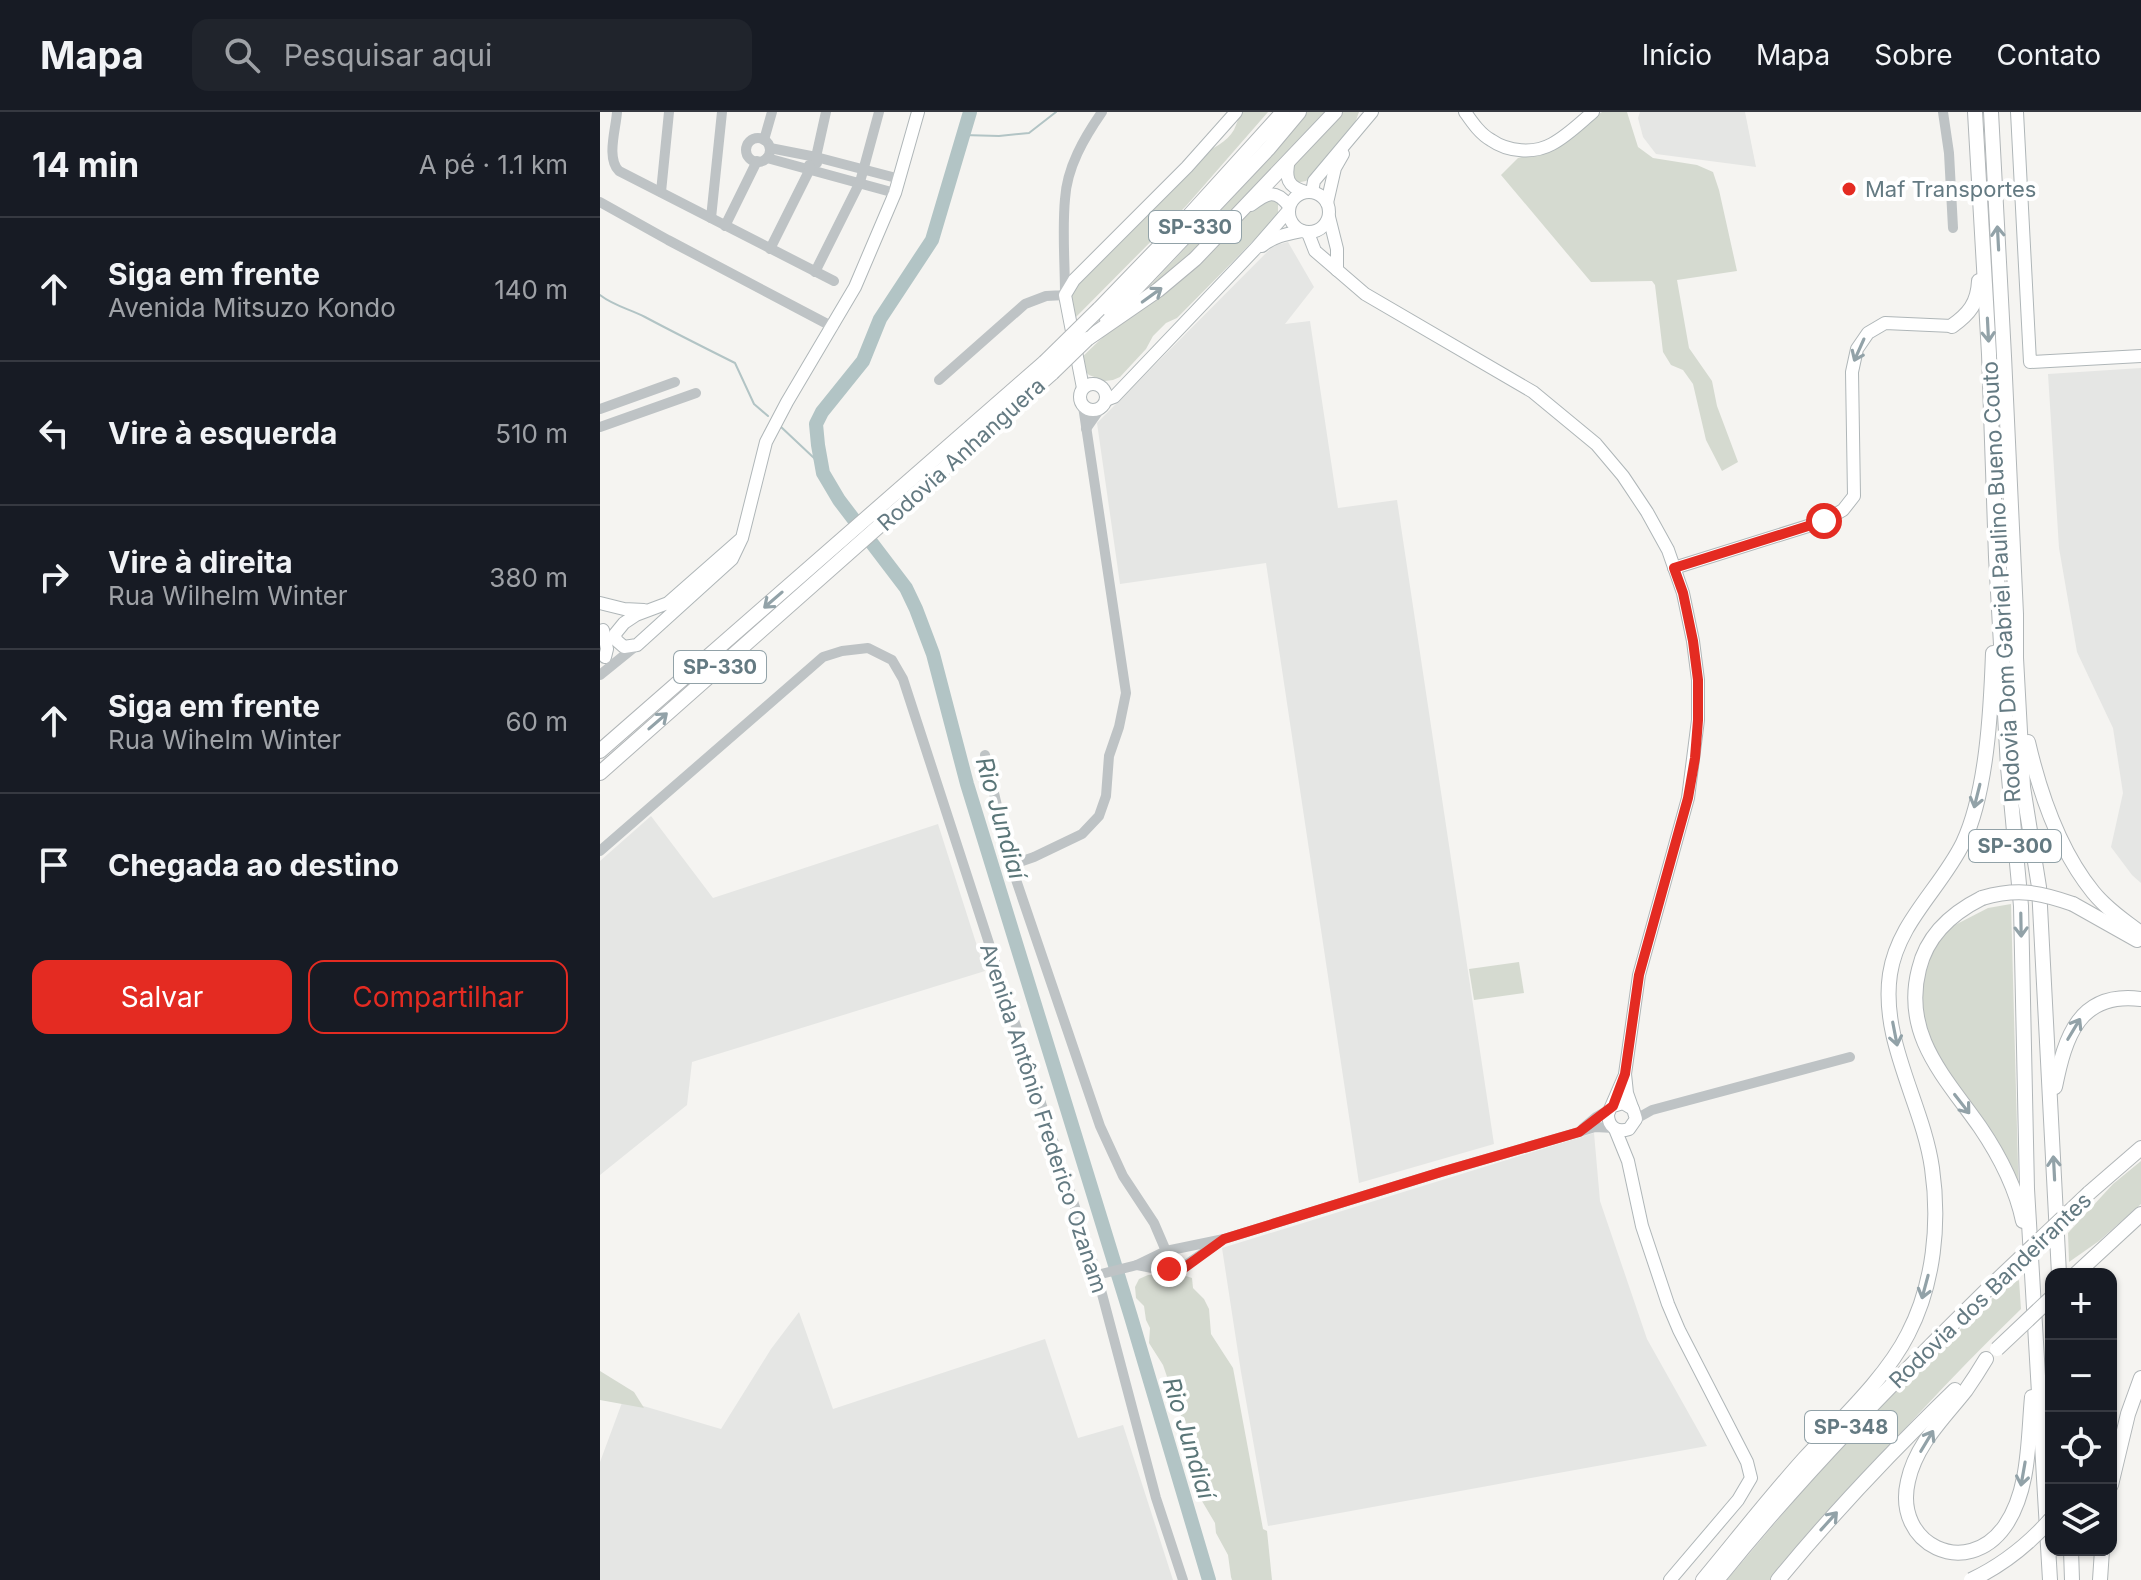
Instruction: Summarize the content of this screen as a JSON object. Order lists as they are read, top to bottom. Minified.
{"streets":{"highway":["SP-330","Rodovia Anhanguera","Rodovia Dom Gabriel Paulino Bueno Couto","SP-300","Rodovia dos Bandeirantes","SP-348"],"street":["Avenida Antônio Frederico Ozanam"]},"water":["Rio Jundiaí"],"places":["Maf Transportes"],"page":{"header":"Mapa","search":"Pesquisar aqui","nav":["Início","Mapa","Sobre","Contato"],"heading":["14 min","A pé · 1.1 km"],"list":[["Siga em frente","Avenida Mitsuzo Kondo","140 m"],["Vire à esquerda","510 m"],["Vire à direita","Rua Wilhelm Winter","380 m"],["Siga em frente","Rua Wihelm Winter","60 m"],"Chegada ao destino"],"buttons":["Salvar","Compartilhar"],"map_buttons":["+","−"]}}
